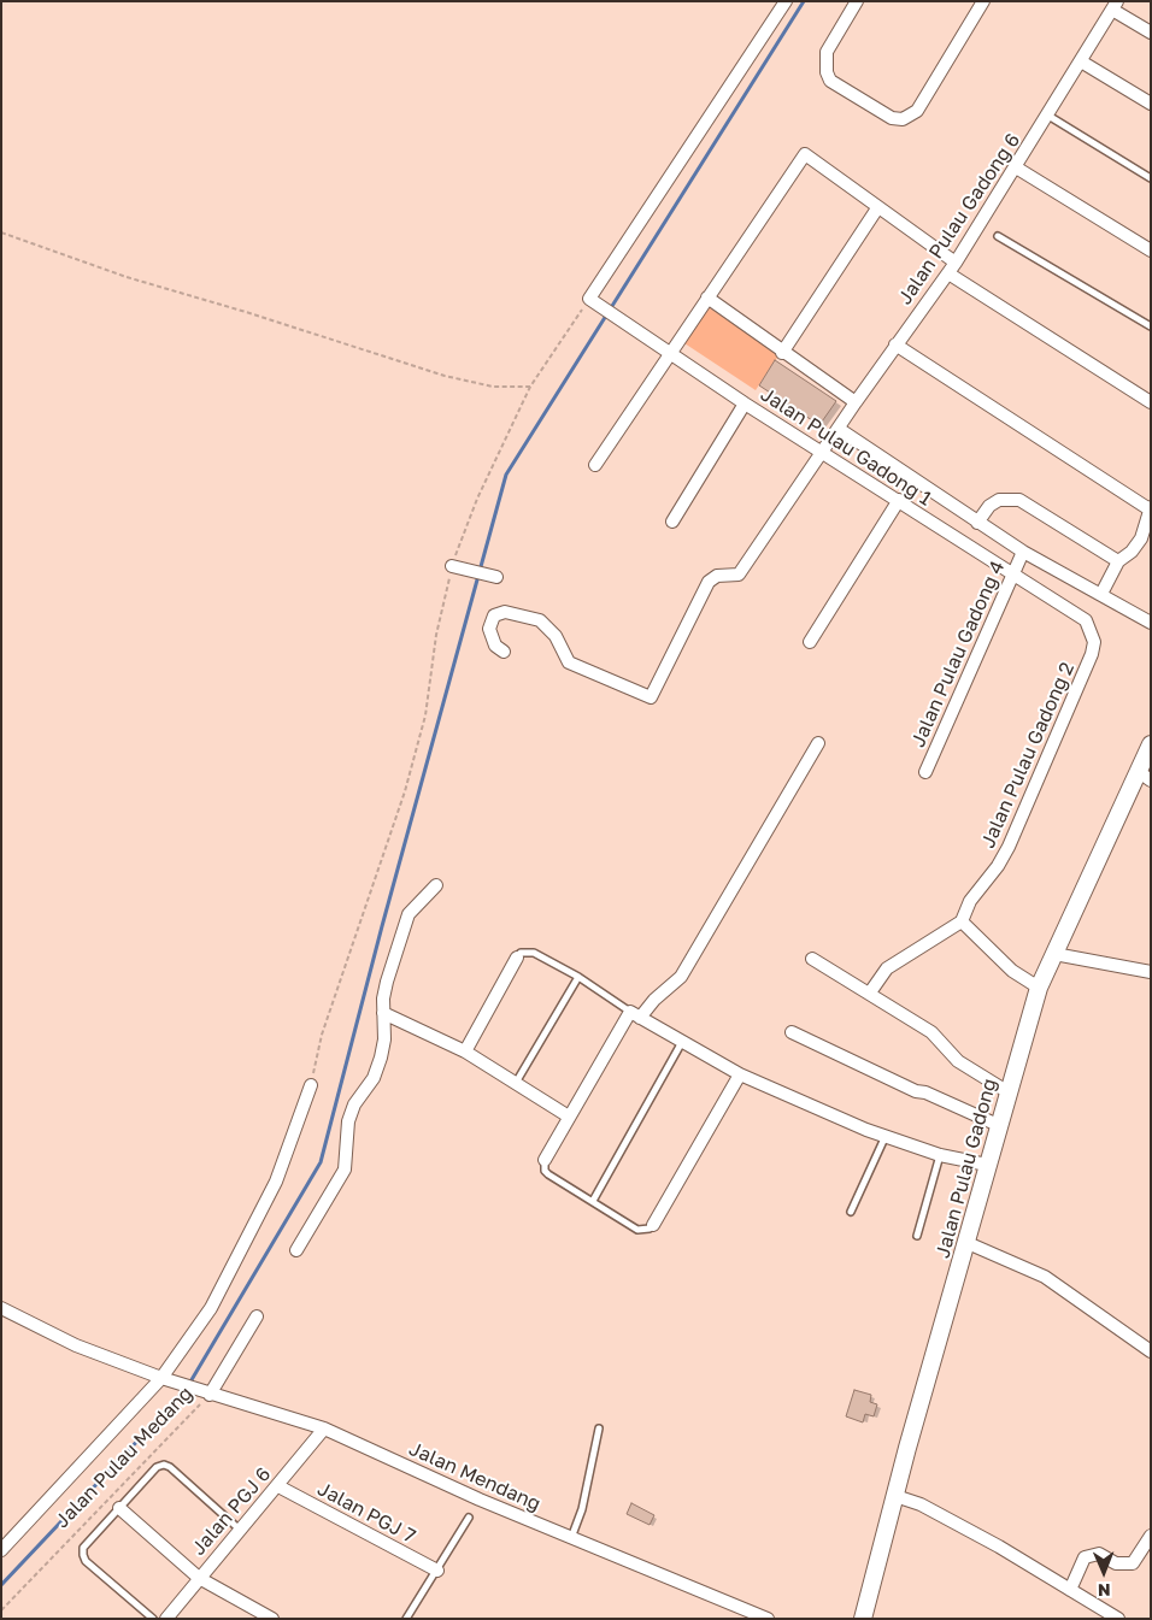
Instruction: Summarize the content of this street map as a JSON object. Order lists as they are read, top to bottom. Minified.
{"streets":{"main road":["Jalan Pulau Gadong"],"street":["Jalan Pulau Gadong 6","Jalan Pulau Gadong 1","Jalan Pulau Gadong 4","Jalan Pulau Gadong 2","Jalan Pulau Medang","Jalan Mendang","Jalan PGJ 6","Jalan PGJ 7"]},"crossings":[["Jalan Pulau Gadong 6","Jalan Pulau Gadong 1"],["Jalan Pulau Gadong 1","Jalan Pulau Gadong 4"],["Jalan Pulau Gadong 1","Jalan Pulau Gadong 2"],["Jalan Pulau Medang","Jalan Mendang"],["Jalan Mendang","Jalan PGJ 6"],["Jalan PGJ 6","Jalan PGJ 7"]],"north":"bottom"}
